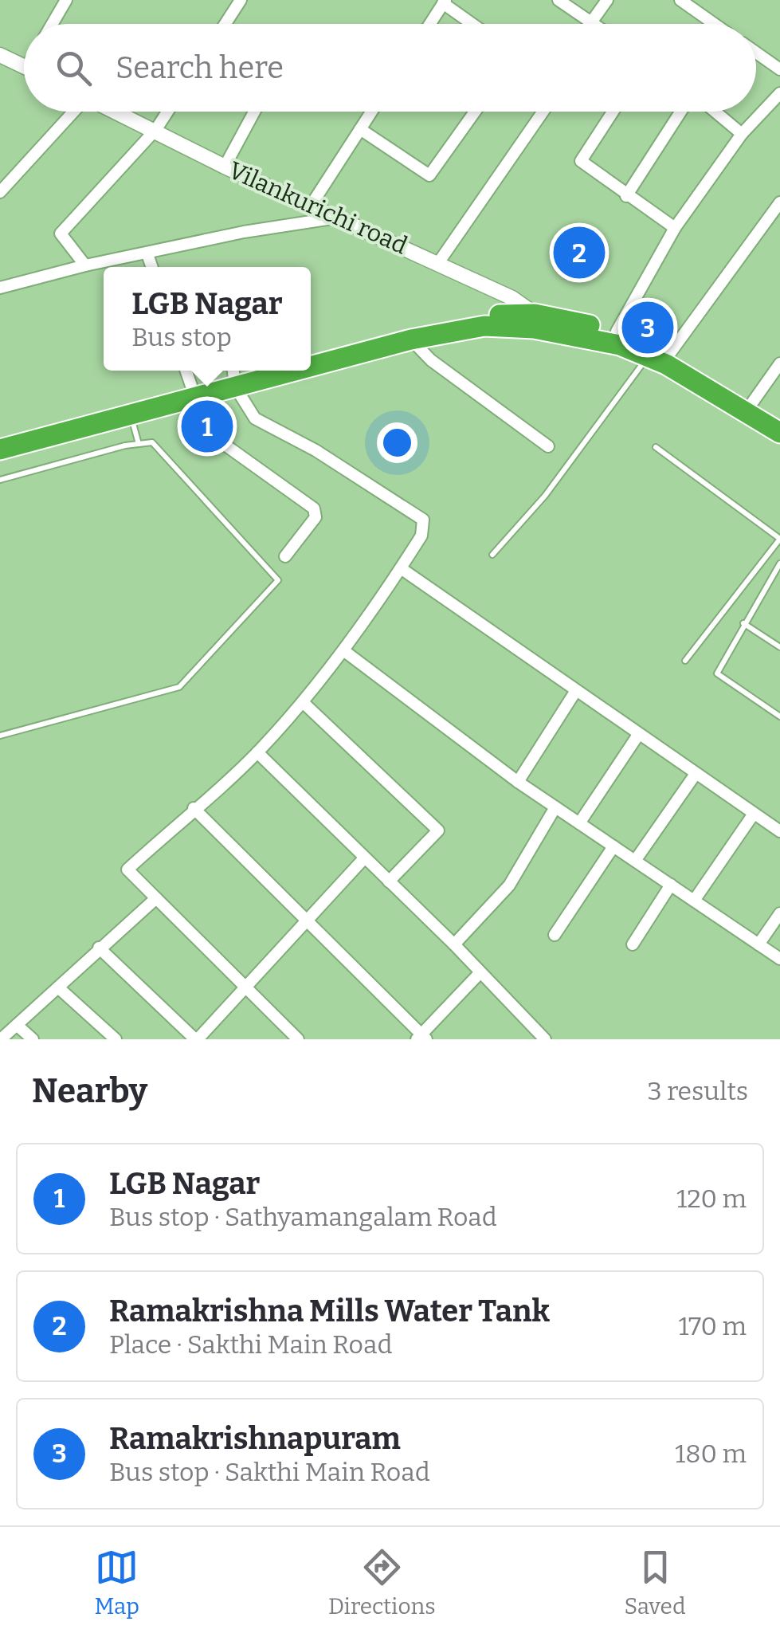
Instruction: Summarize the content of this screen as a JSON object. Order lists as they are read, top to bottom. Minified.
{"streets":{"main road":["Vilankurichi road"]},"page":{"search":"Search here","pins":["2","3","1"],"popup":["LGB Nagar","Bus stop"],"heading":["Nearby","3 results"],"list":[{"mark":"1","name":"LGB Nagar","note":"Bus stop · Sathyamangalam Road","value":"120 m"},{"mark":"2","name":"Ramakrishna Mills Water Tank","note":"Place · Sakthi Main Road","value":"170 m"},{"mark":"3","name":"Ramakrishnapuram","note":"Bus stop · Sakthi Main Road","value":"180 m"}],"nav":["Map","Directions","Saved"]}}
